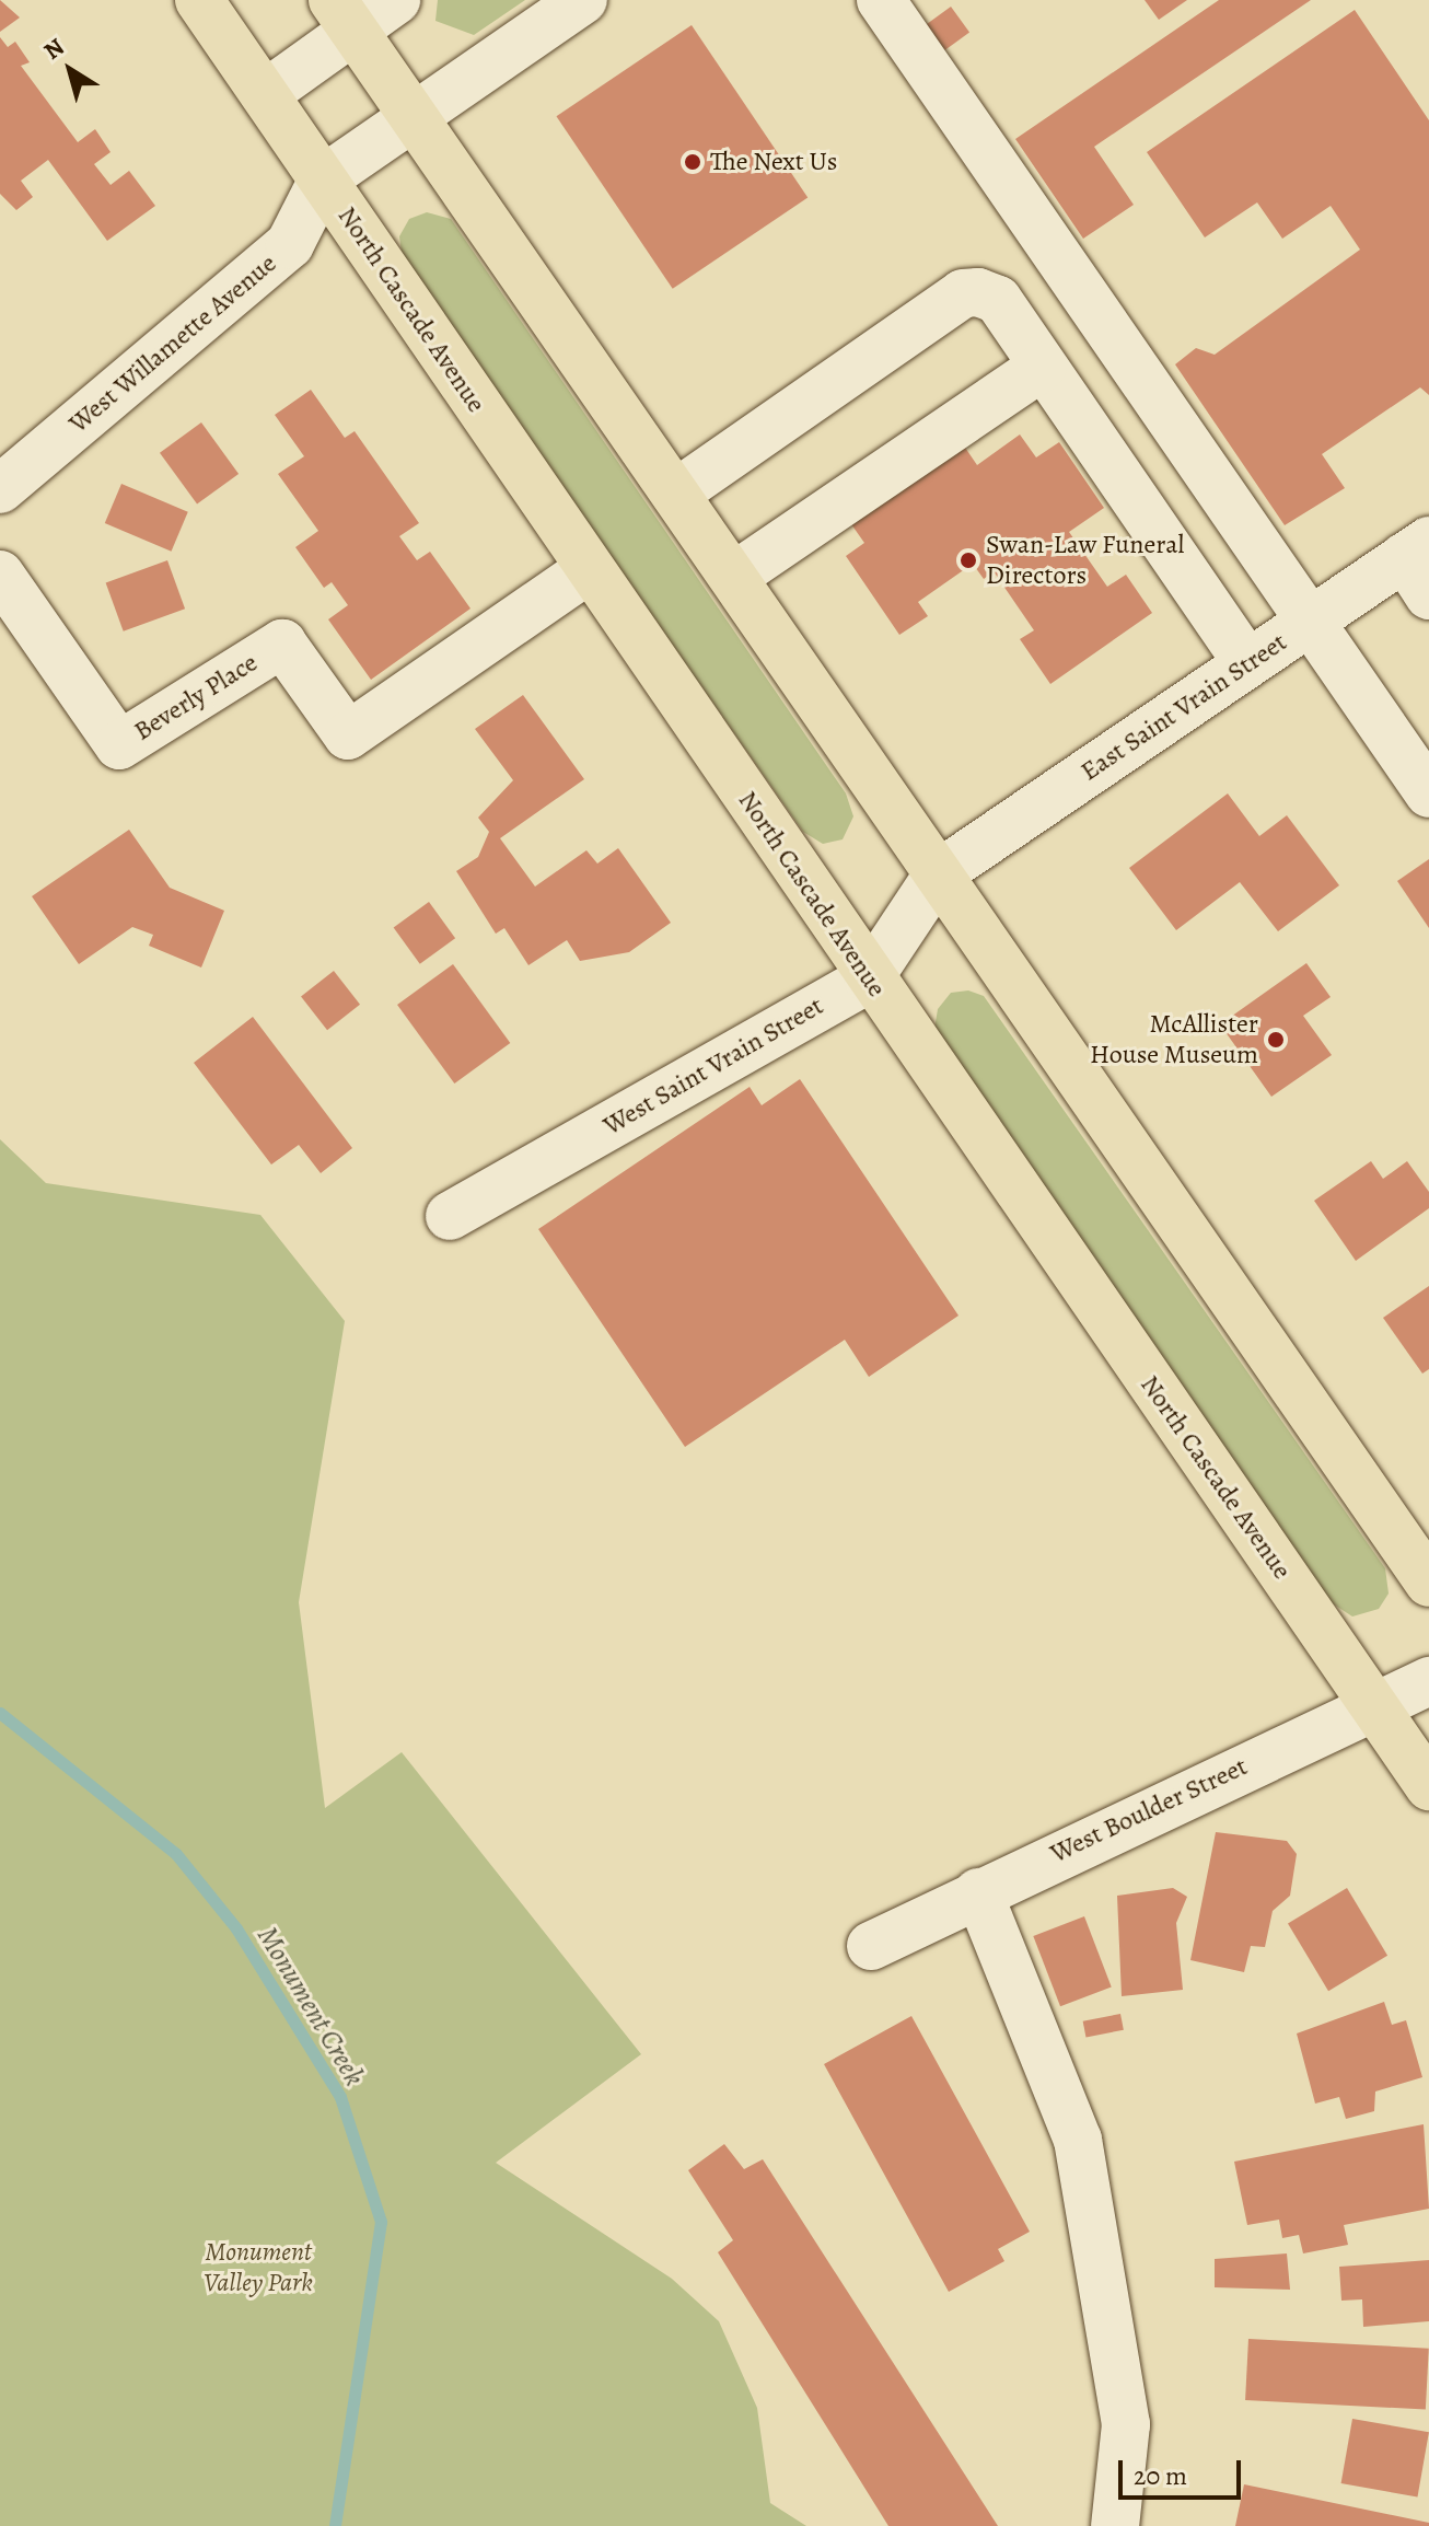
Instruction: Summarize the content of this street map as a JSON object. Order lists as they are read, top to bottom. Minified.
{"streets":{"main road":["North Cascade Avenue"],"street":["West Willamette Avenue","Beverly Place","East Saint Vrain Street","West Saint Vrain Street","West Boulder Street"]},"crossings":[["North Cascade Avenue","West Willamette Avenue"],["North Cascade Avenue","Beverly Place"],["North Cascade Avenue","West Saint Vrain Street"],["North Cascade Avenue","West Boulder Street"],["East Saint Vrain Street","West Saint Vrain Street"]],"water":["Monument Creek"],"parks":["Monument Valley Park"],"places":["The Next Us","Swan-Law Funeral Directors","McAllister House Museum"],"scale_bar":"20 m","north":"top left"}
